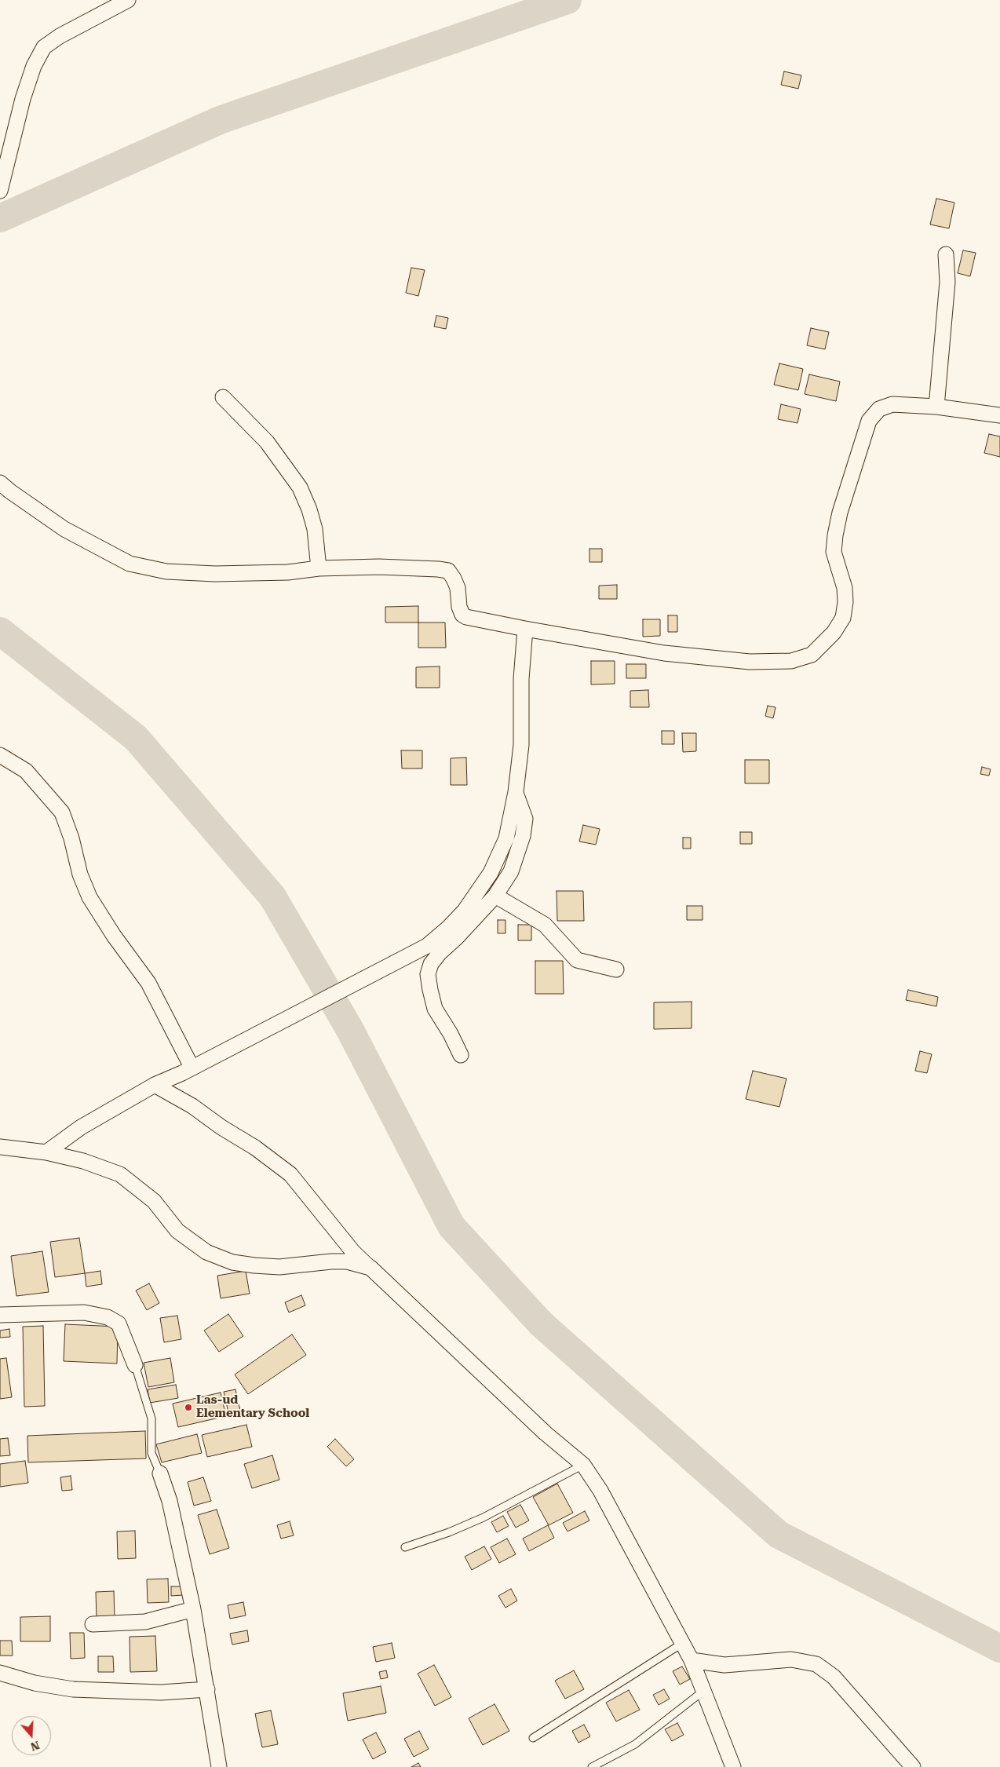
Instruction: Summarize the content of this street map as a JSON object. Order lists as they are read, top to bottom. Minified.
{"places":["Las-ud Elementary School"],"north":"bottom"}
